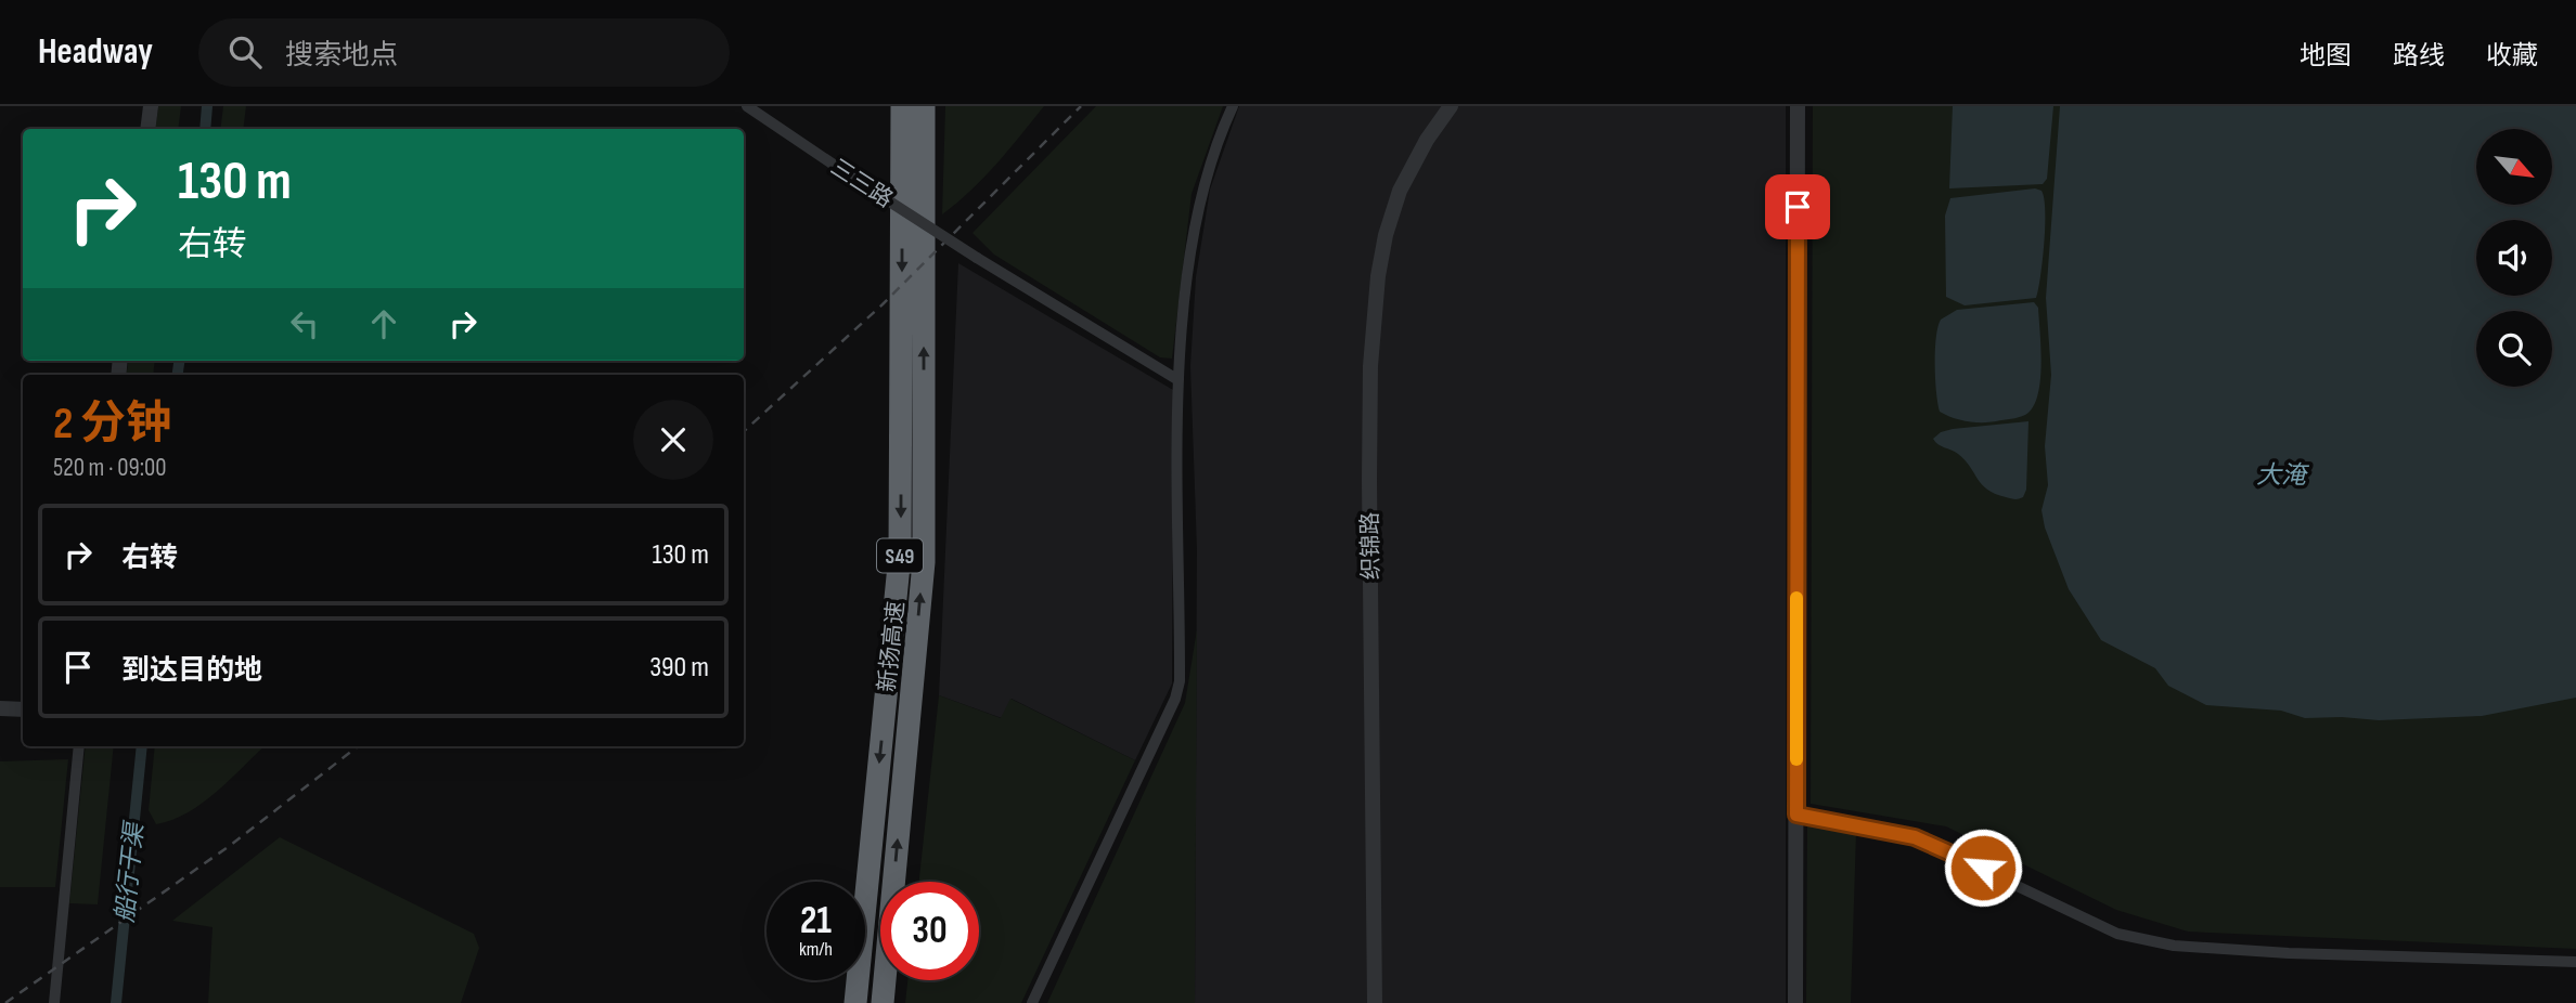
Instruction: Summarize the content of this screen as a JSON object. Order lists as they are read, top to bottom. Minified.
{"streets":{"highway":["S49","新扬高速"],"street":["三三路","织锦路"]},"water":["大淹","船行干渠"],"north":"bottom right","page":{"header":"Headway","search":"搜索地点","nav":["地图","路线","收藏"],"turn":["130 m","右转"],"heading":["2 分钟","520 m · 09:00"],"list":[{"name":"右转","value":"130 m"},{"name":"到达目的地","value":"390 m"}],"speed":"21 km/h","limit":"30"}}
